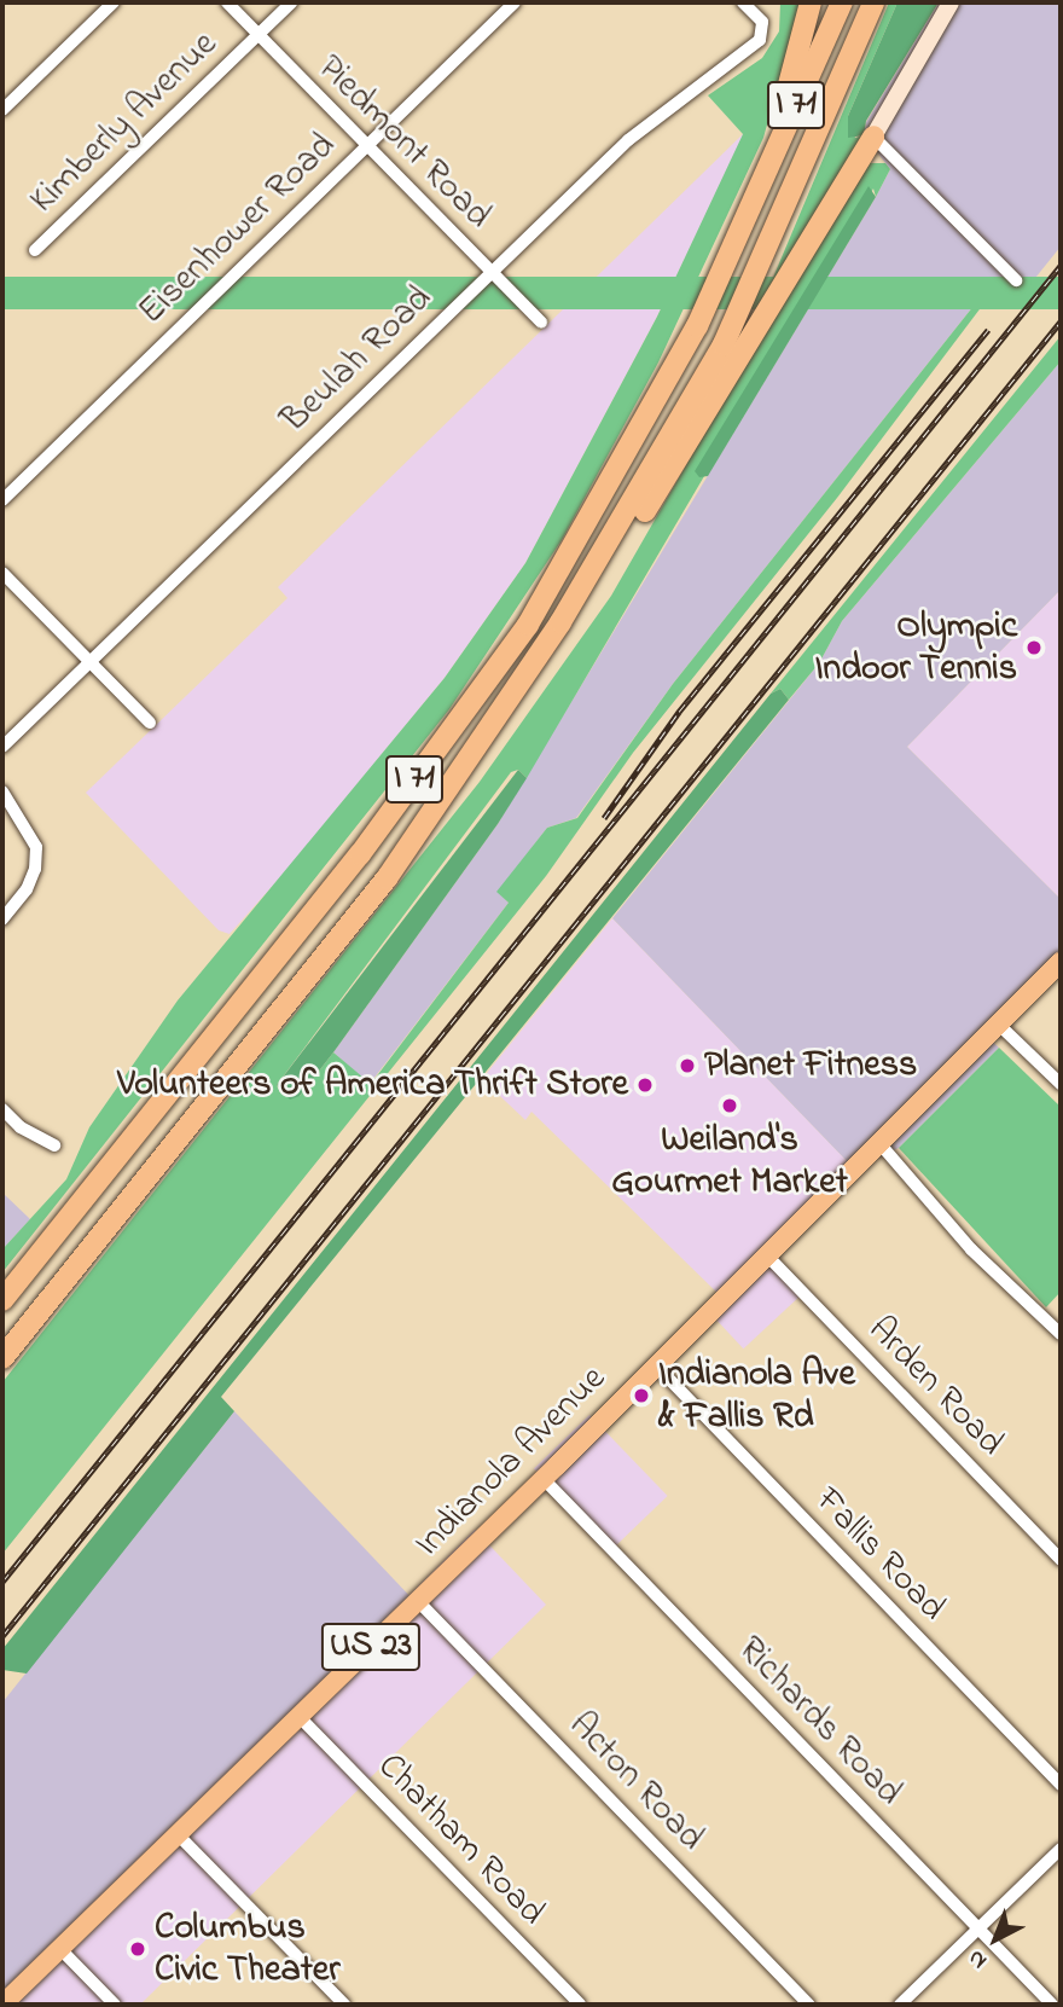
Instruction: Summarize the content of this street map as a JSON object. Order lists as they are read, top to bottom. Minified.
{"streets":{"highway":["I 71"],"main road":["Indianola Avenue","US 23"],"street":["Kimberly Avenue","Piedmont Road","Eisenhower Road","Beulah Road","Arden Road","Fallis Road","Richards Road","Acton Road","Chatham Road"]},"crossings":[["Kimberly Avenue","Piedmont Road"],["Piedmont Road","Eisenhower Road"],["Piedmont Road","Beulah Road"],["Arden Road","Indianola Avenue"],["Indianola Avenue","Fallis Road"],["Indianola Avenue","Richards Road"],["Indianola Avenue","Acton Road"],["Indianola Avenue","Chatham Road"]],"places":["Olympic Indoor Tennis","Planet Fitness","Volunteers of America Thrift Store","Weiland's Gourmet Market","Indianola Ave & Fallis Rd","Columbus Civic Theater"],"north":"bottom left"}
